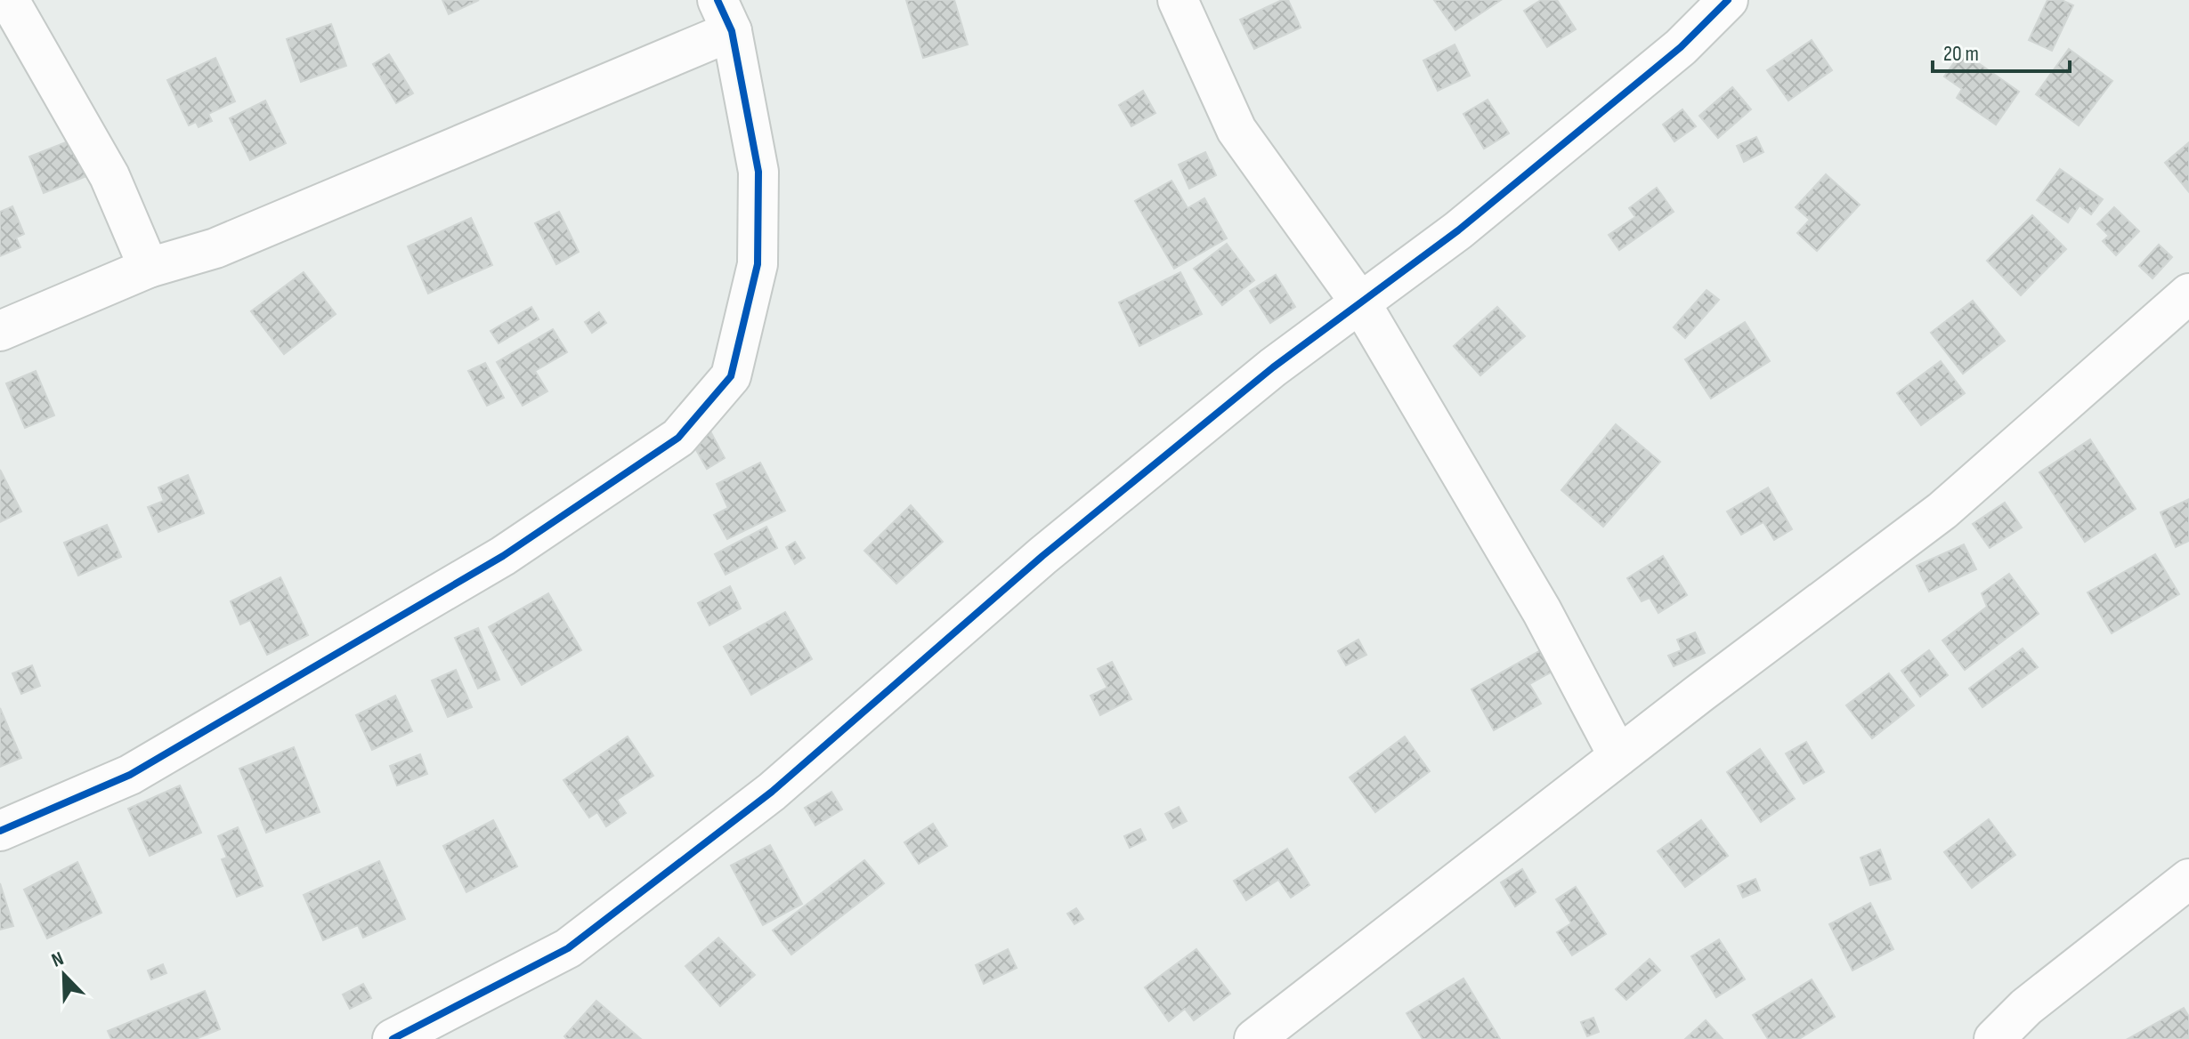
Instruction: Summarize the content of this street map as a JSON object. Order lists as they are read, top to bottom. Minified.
{"scale_bar":"20 m","north":"top left"}
